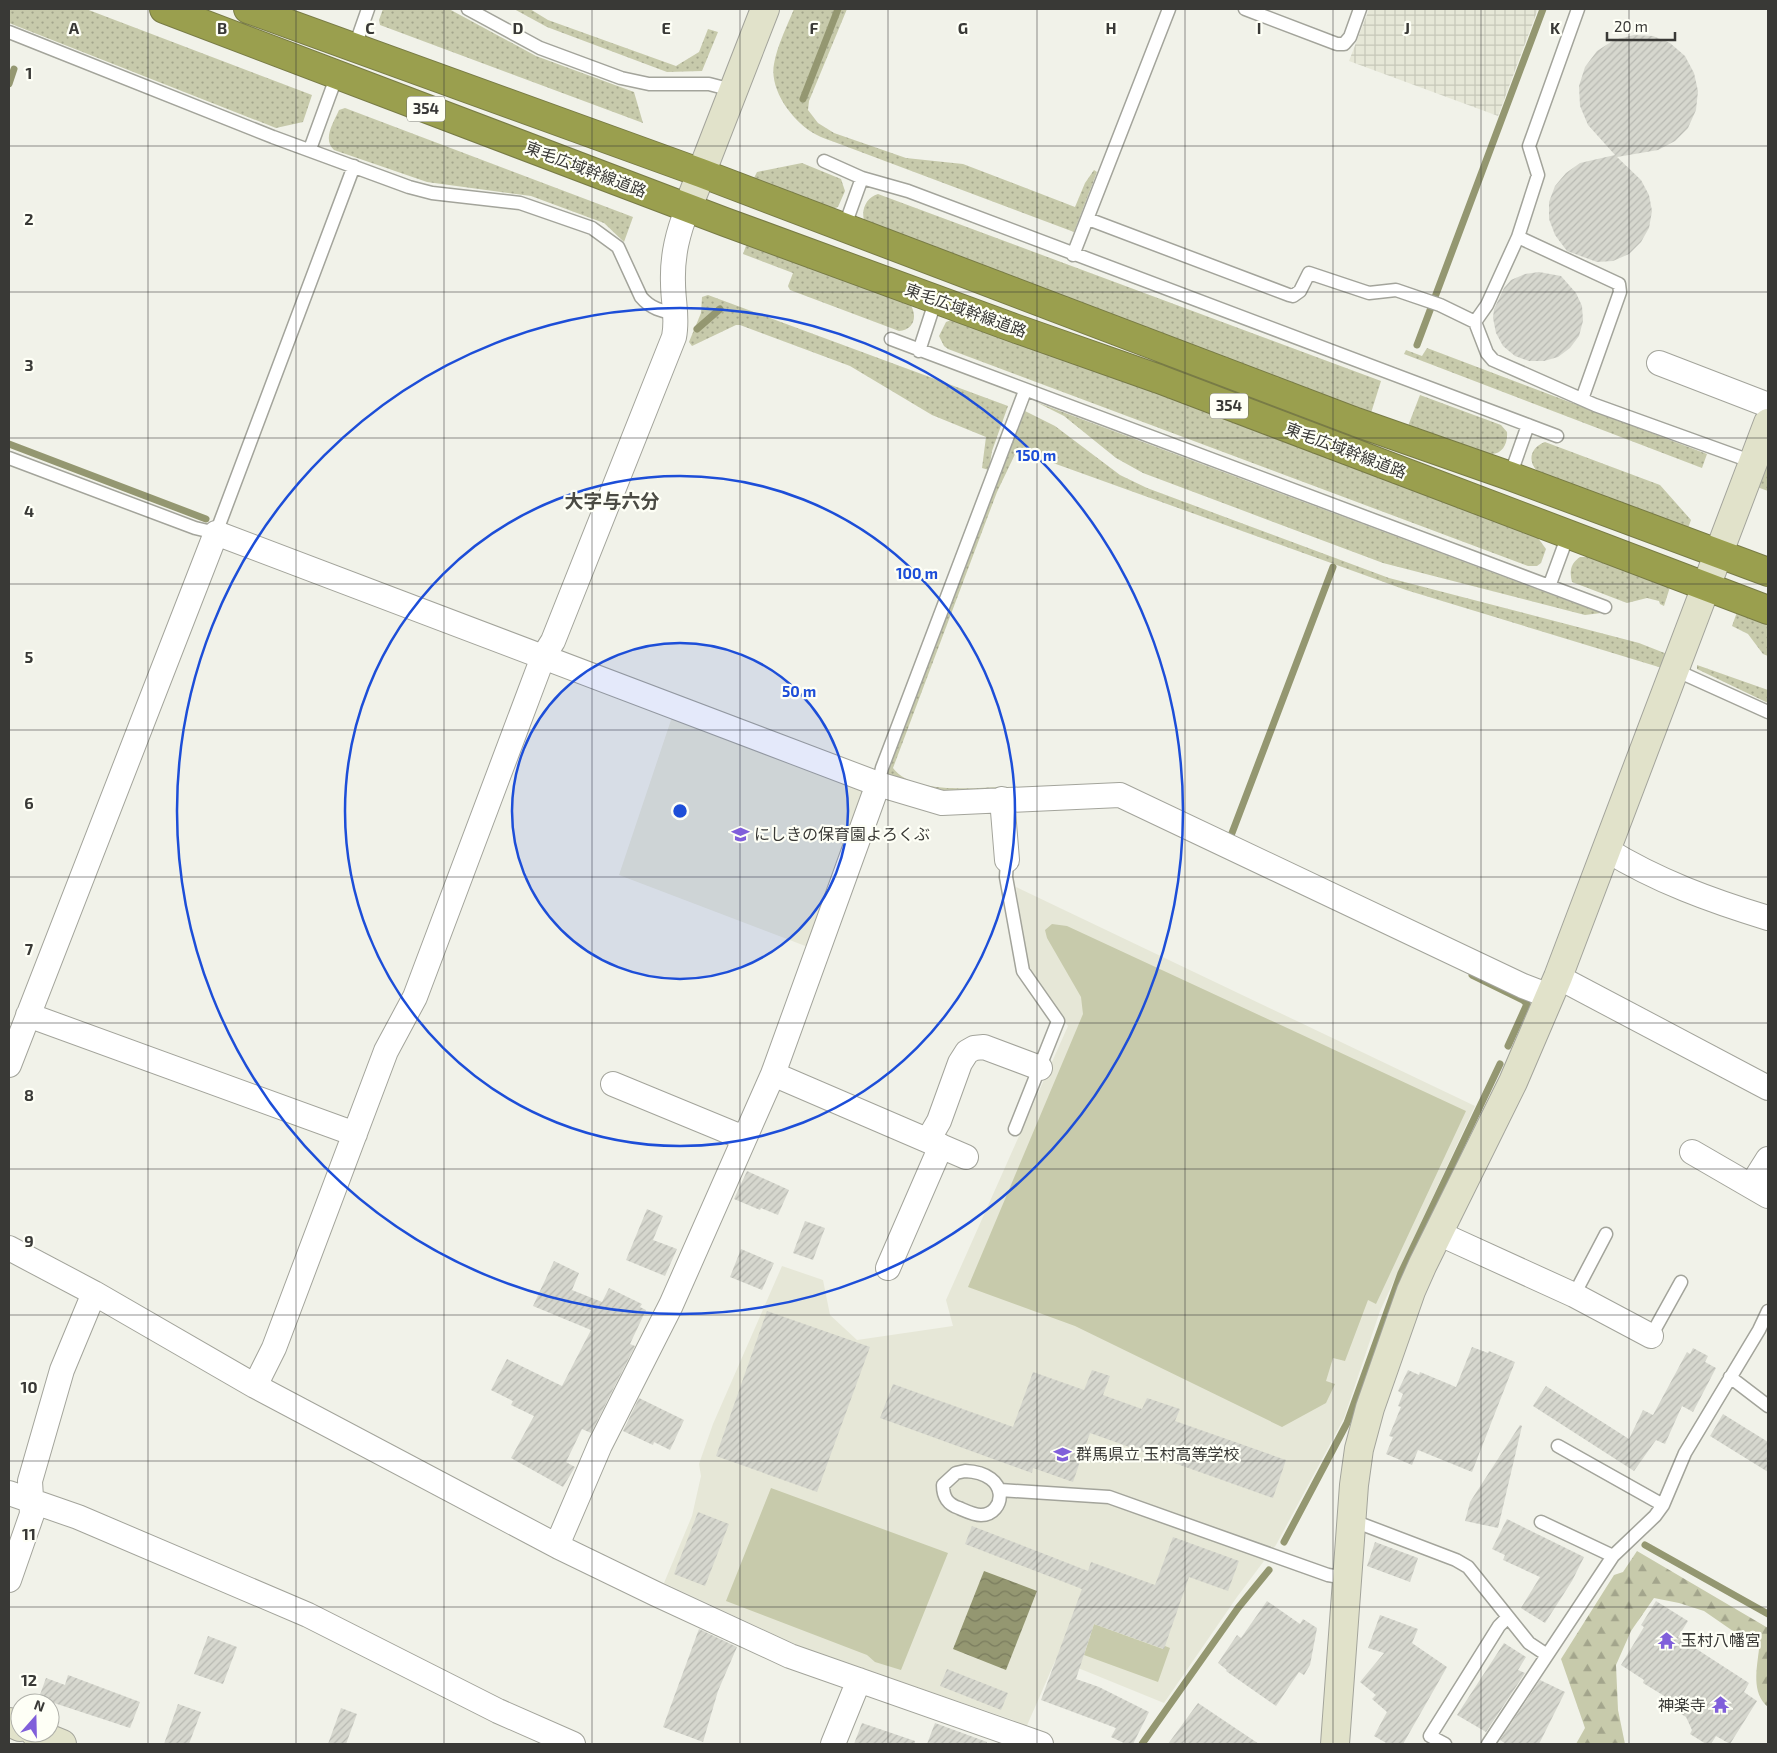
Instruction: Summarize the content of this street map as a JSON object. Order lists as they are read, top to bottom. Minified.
{"streets":{"highway":["354","東毛広域幹線道路"]},"districts":["大字与六分"],"places":{"school or university":["にしきの保育園よろくぶ","群馬県立 玉村高等学校"],"temple":["玉村八幡宮","神楽寺"]},"scale_bar":"20 m","north":"top","grid":{"columns":["A","B","C","D","E","F","G","H","I","J","K"],"rows":["1","2","3","4","5","6","7","8","9","10","11","12"]},"rings":["150 m","100 m","50 m"]}
